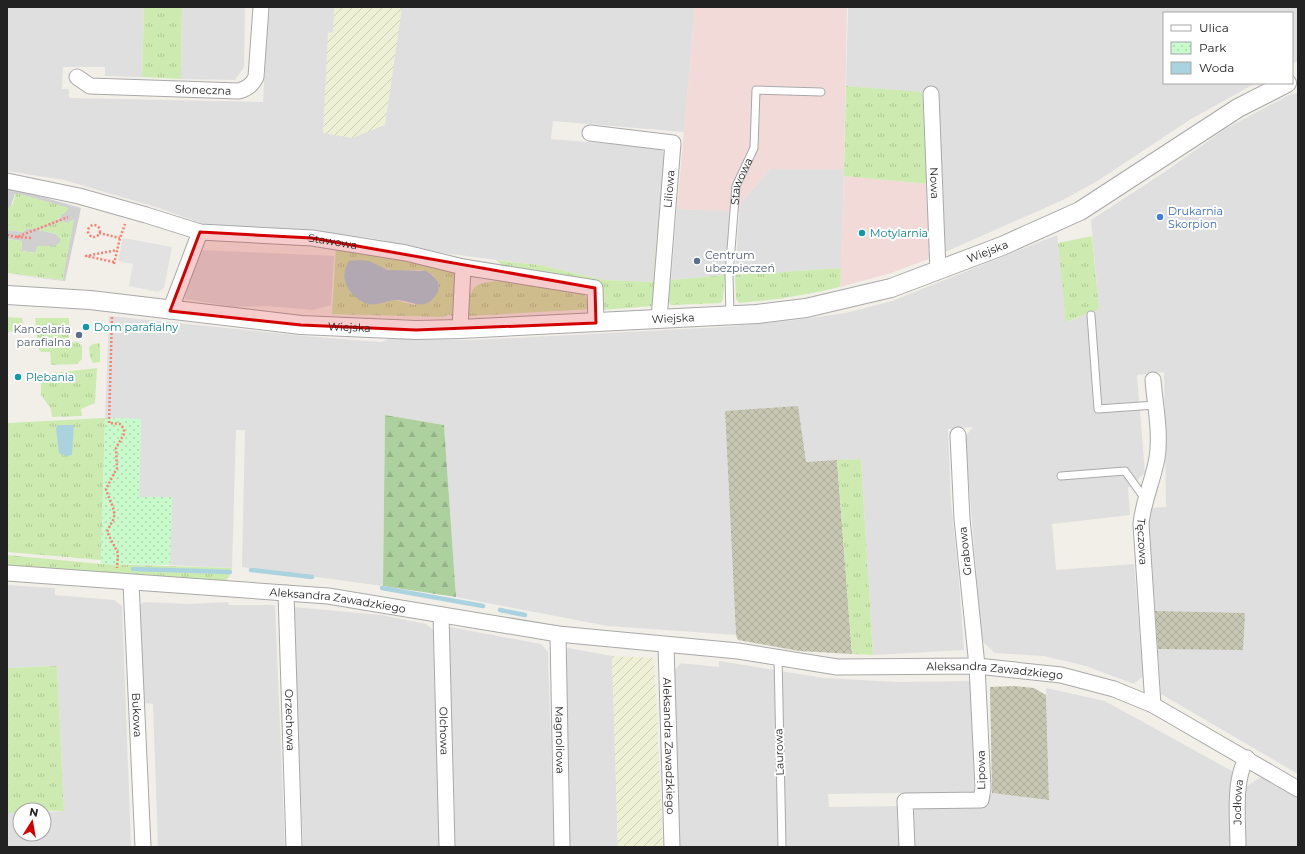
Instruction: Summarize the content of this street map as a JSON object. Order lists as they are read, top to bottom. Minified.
{"streets":{"street":["Słoneczna","Stawowa","Nowa","Liliowa","Wiejska","Tęczowa","Grabowa","Aleksandra Zawadzkiego","Bukowa","Orzechowa","Olchowa","Magnoliowa","Lipowa","Jodłowa"],"lane":["Laurowa"]},"crossings":[["Stawowa","Wiejska"],["Nowa","Wiejska"],["Liliowa","Wiejska"],["Tęczowa","Aleksandra Zawadzkiego"],["Grabowa","Aleksandra Zawadzkiego"],["Grabowa","Lipowa"],["Aleksandra Zawadzkiego","Bukowa"],["Aleksandra Zawadzkiego","Orzechowa"],["Aleksandra Zawadzkiego","Olchowa"],["Aleksandra Zawadzkiego","Magnoliowa"],["Aleksandra Zawadzkiego","Laurowa"],["Aleksandra Zawadzkiego","Lipowa"],["Aleksandra Zawadzkiego","Jodłowa"]],"places":["Drukarnia Skorpion","Motylarnia","Centrum ubezpieczeń","Dom parafialny","Kancelaria parafialna","Plebania"],"legend":["Ulica","Park","Woda"],"north":"top"}
